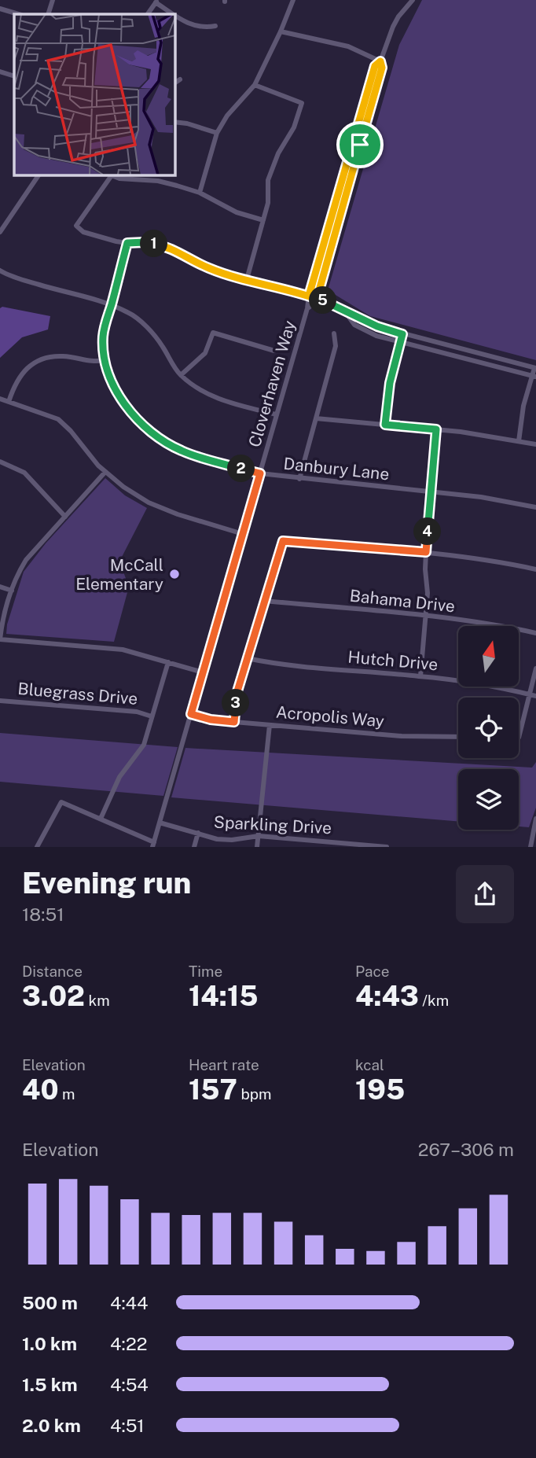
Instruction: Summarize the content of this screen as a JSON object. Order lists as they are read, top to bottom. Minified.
{"streets":{"street":["Cloverhaven Way","Danbury Lane","Bahama Drive","Hutch Drive","Bluegrass Drive","Acropolis Way","Sparkling Drive"]},"crossings":[["Cloverhaven Way","Danbury Lane"],["Cloverhaven Way","Acropolis Way"],["Cloverhaven Way","Sparkling Drive"]],"places":["McCall Elementary"],"north":"top","page":{"pins":["1","5","2","4","3"],"heading":["Evening run","18:51"],"stats":[["Distance","3.02 km"],["Time","14:15"],["Pace","4:43 /km"],["Elevation","40 m"],["Heart rate","157 bpm"],["kcal","195"]],"chart":["Elevation","267–306 m"],"list":[{"name":"500 m","note":"4:44"},{"name":"1.0 km","note":"4:22"},{"name":"1.5 km","note":"4:54"},{"name":"2.0 km","note":"4:51"}]}}
